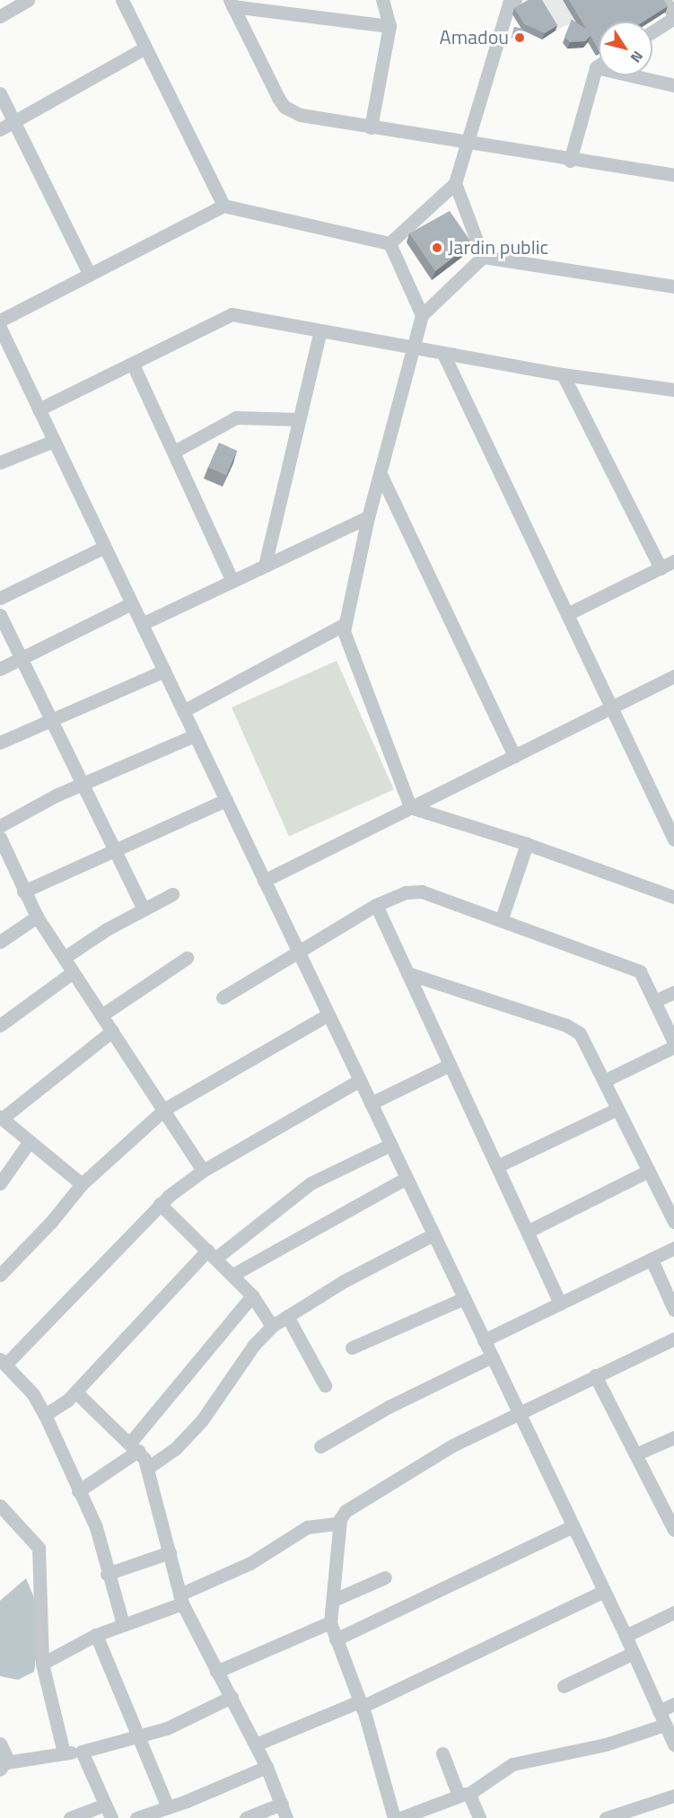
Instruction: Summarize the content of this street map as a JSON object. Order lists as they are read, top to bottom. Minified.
{"places":["Amadou","Jardin public"],"north":"bottom right"}
